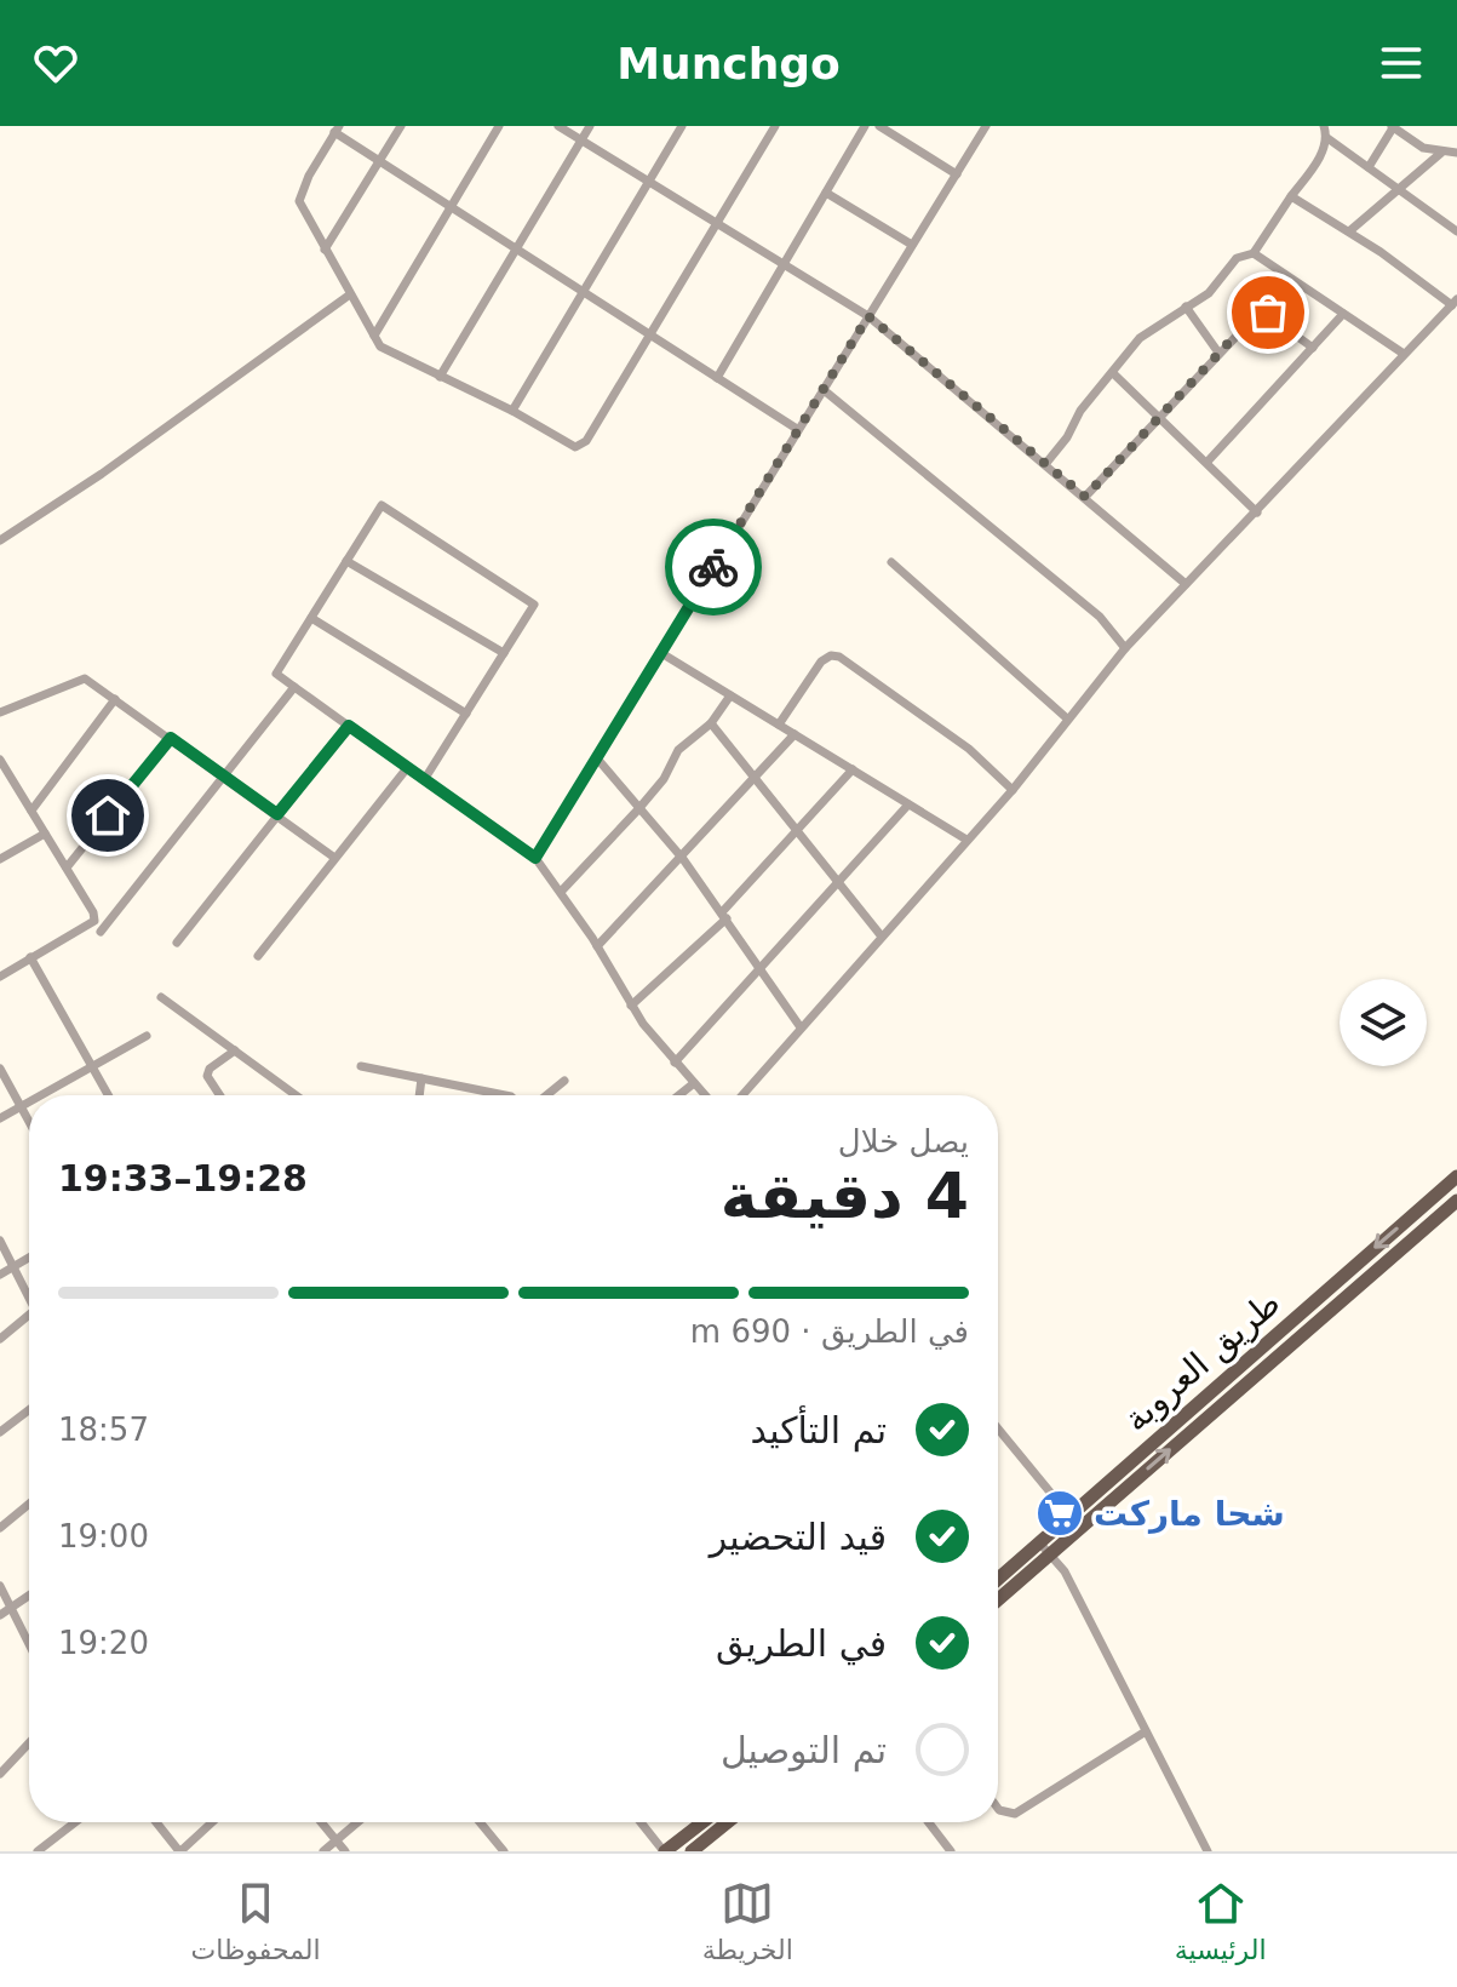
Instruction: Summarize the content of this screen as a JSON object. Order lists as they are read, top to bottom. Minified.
{"streets":{"main road":["طريق العروبة"]},"places":{"supermarket":["شحا ماركت"]},"page":{"header":"Munchgo","heading":["4 دقيقة","يصل خلال","19:28–19:33"],"bar":"في الطريق · 690 m","list":[["تم التأكيد","18:57"],["قيد التحضير","19:00"],["في الطريق","19:20"],"تم التوصيل"],"tabs":["الرئيسية","الخريطة","المحفوظات"]}}
